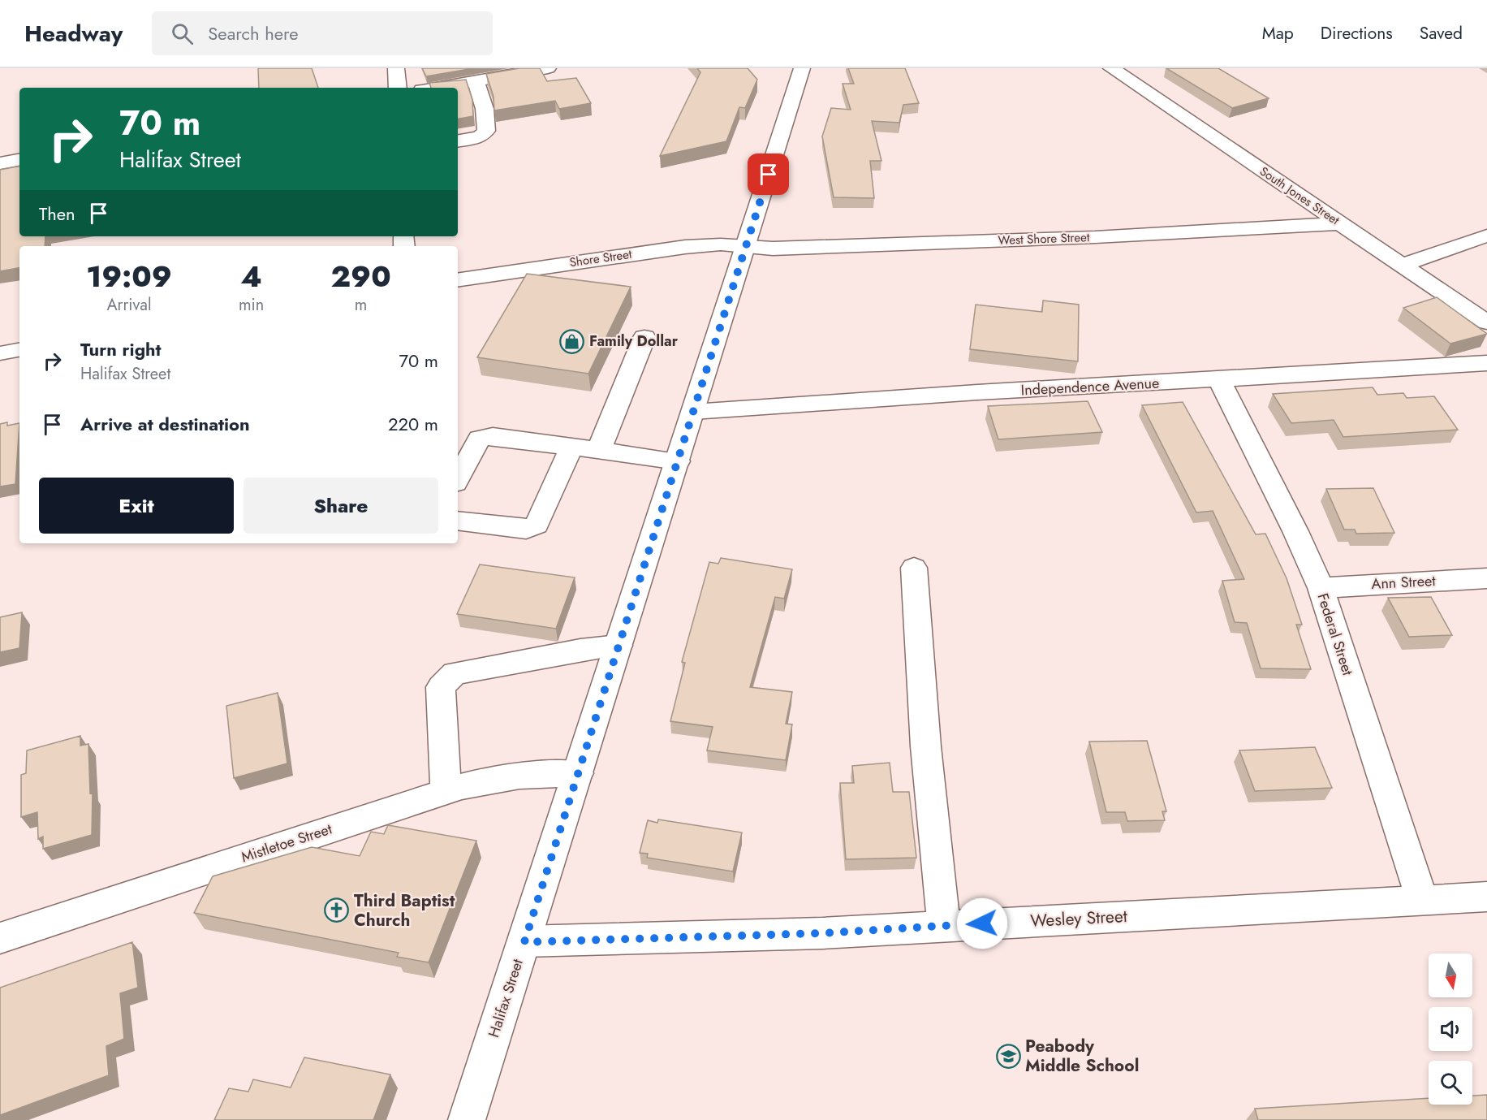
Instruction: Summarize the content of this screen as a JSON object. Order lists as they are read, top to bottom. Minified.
{"streets":{"street":["South Jones Street","West Shore Street","Shore Street","Independence Avenue","Ann Street","Federal Street","Mistletoe Street","Wesley Street","Halifax Street"]},"crossings":[["South Jones Street","West Shore Street"],["West Shore Street","Shore Street"],["West Shore Street","Halifax Street"],["Shore Street","Halifax Street"],["Independence Avenue","Federal Street"],["Independence Avenue","Halifax Street"],["Ann Street","Federal Street"],["Federal Street","Wesley Street"],["Mistletoe Street","Halifax Street"],["Wesley Street","Halifax Street"]],"places":{"shop":["Family Dollar"],"church":["Third Baptist Church"],"school or university":["Peabody Middle School"]},"north":"bottom","page":{"header":"Headway","search":"Search here","nav":["Map","Directions","Saved"],"turn":["70 m","Halifax Street"],"then":"Then","eta":["19:09","Arrival","4","min","290","m"],"list":[{"name":"Turn right","note":"Halifax Street","value":"70 m"},{"name":"Arrive at destination","value":"220 m"}],"buttons":["Exit","Share"]}}
